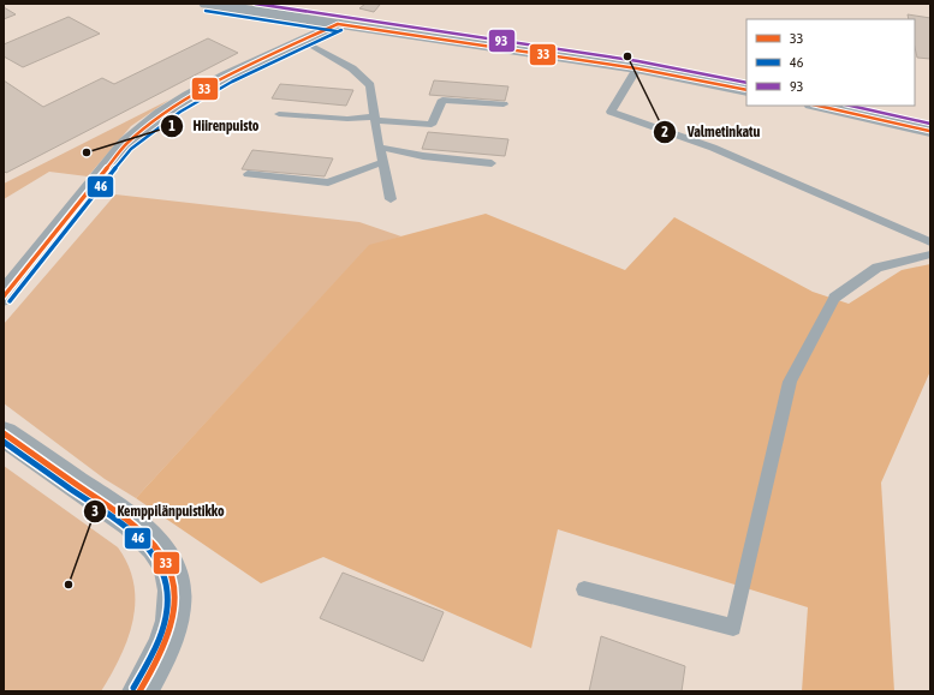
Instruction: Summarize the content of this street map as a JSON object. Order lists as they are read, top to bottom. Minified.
{"places":["Valmetinkatu","Hiirenpuisto","Kemppilänpuistikko"],"lines":["transit line 93","transit line 46","transit line 33"],"legend":["33","46","93"]}
